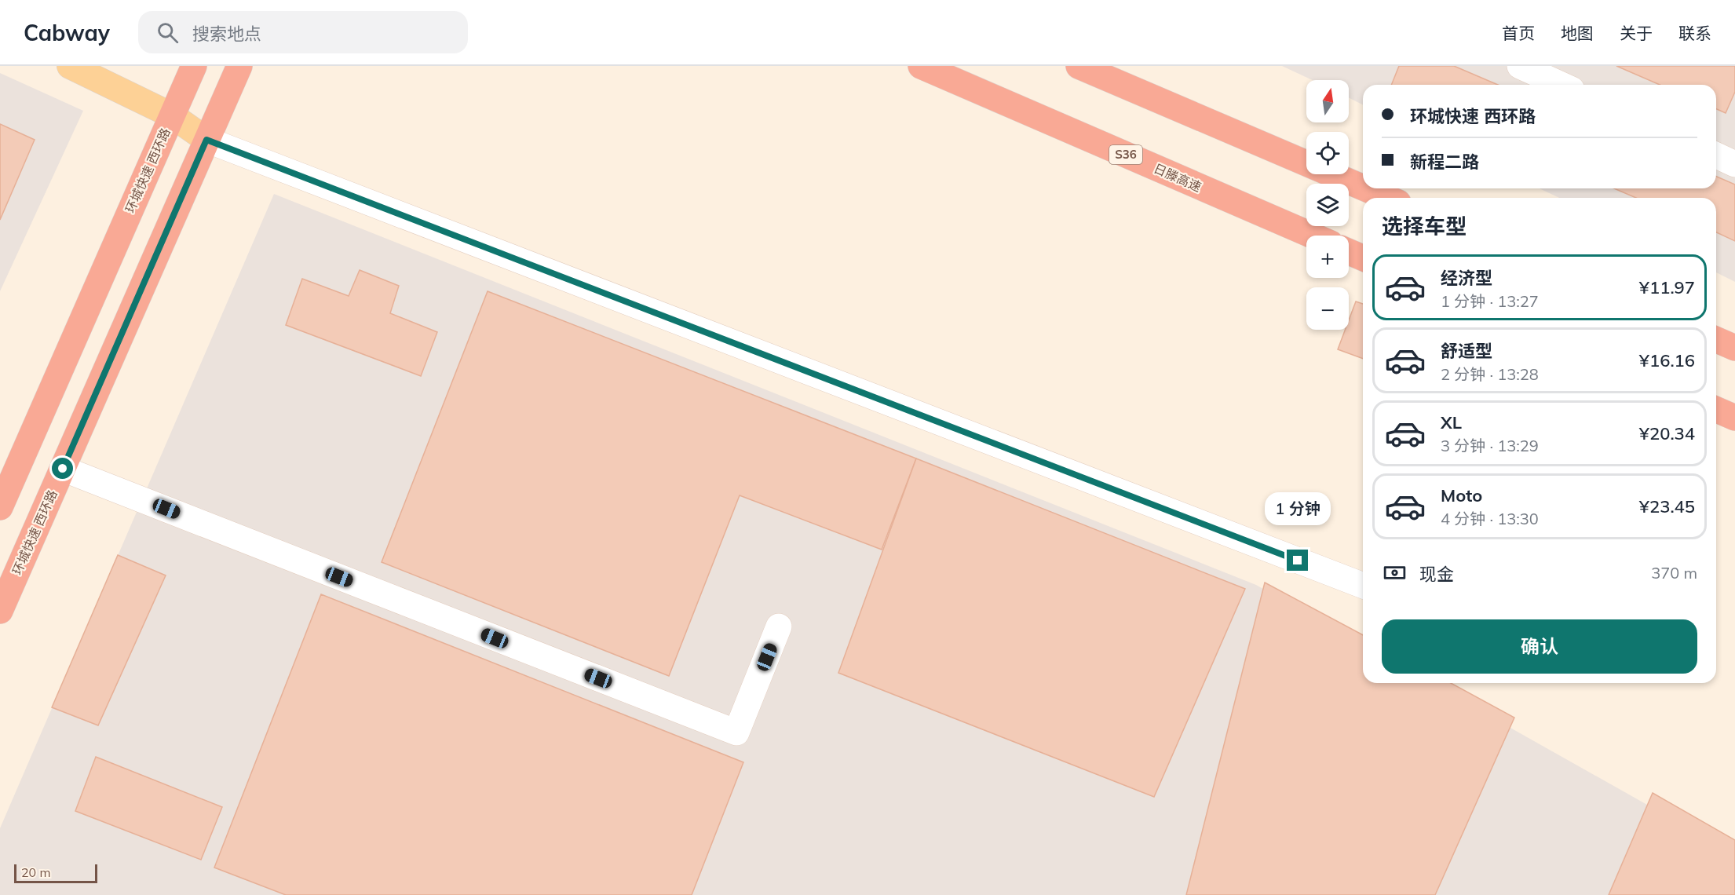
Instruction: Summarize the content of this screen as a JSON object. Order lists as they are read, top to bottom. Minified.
{"streets":{"highway":["S36","环城快速 西环路","日滕高速"]},"scale_bar":"20 m","north":"top","page":{"header":"Cabway","search":"搜索地点","nav":["首页","地图","关于","联系"],"map_buttons":["+","−"],"banner":["环城快速 西环路","新程二路"],"heading":"选择车型","list":[{"name":"经济型","note":"1 分钟 · 13:27","value":"¥11.97"},{"name":"舒适型","note":"2 分钟 · 13:28","value":"¥16.16"},{"name":"XL","note":"3 分钟 · 13:29","value":"¥20.34"},{"name":"Moto","note":"4 分钟 · 13:30","value":"¥23.45"}],"bubble":"1 分钟","pay":["现金","370 m"],"buttons":"确认","scale":"20 m"}}
